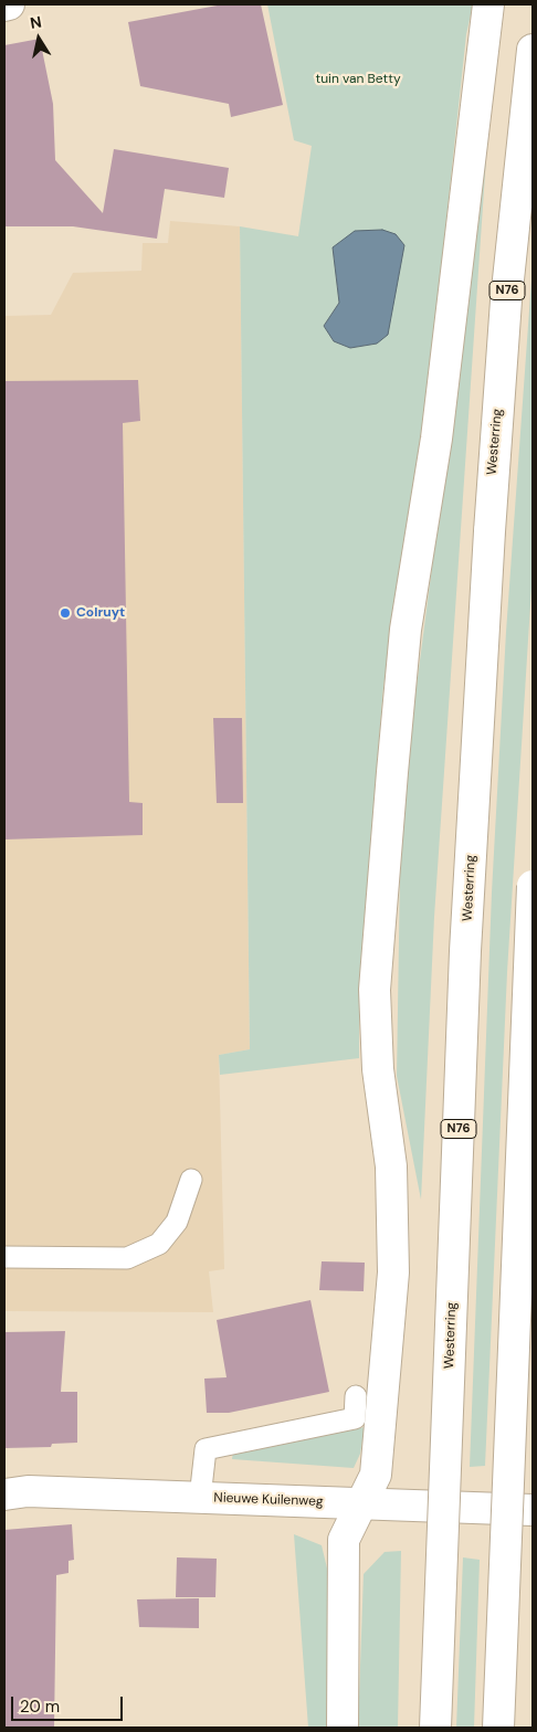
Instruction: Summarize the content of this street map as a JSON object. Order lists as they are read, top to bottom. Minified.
{"streets":{"main road":["N76","Westerring","Nieuwe Kuilenweg"]},"parks":["tuin van Betty"],"places":["Colruyt"],"scale_bar":"20 m","north":"top"}
